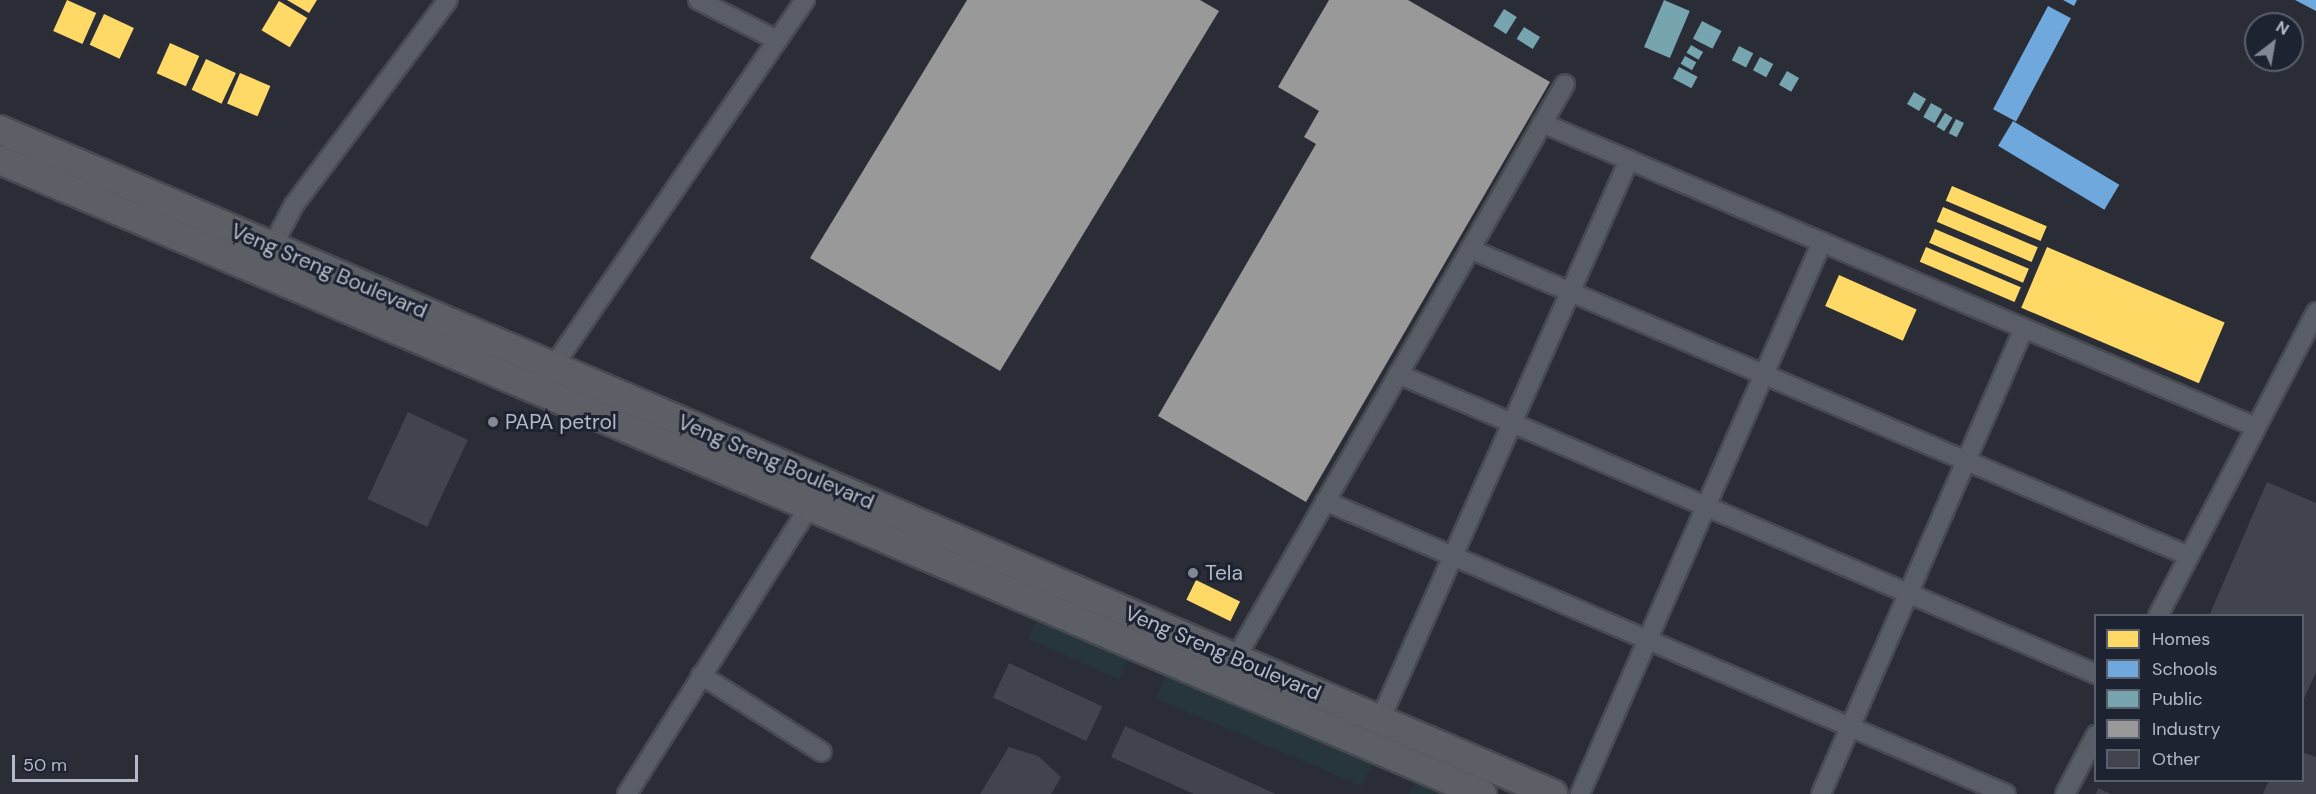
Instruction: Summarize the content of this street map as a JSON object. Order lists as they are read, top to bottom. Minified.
{"streets":{"main road":["Veng Sreng Boulevard"]},"places":["PAPA petrol","Tela"],"legend":["Homes","Schools","Public","Industry","Other"],"scale_bar":"50 m","north":"top right"}
